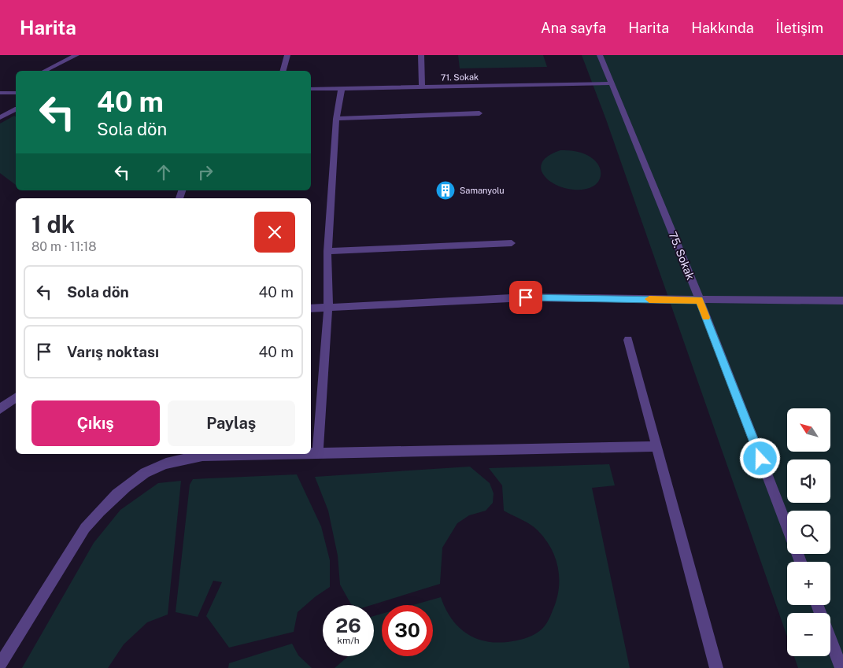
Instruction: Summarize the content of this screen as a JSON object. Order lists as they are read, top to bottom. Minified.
{"streets":{"street":["71. Sokak","75. Sokak"]},"crossings":[["71. Sokak","75. Sokak"]],"places":{"building":["Samanyolu"]},"north":"top left","page":{"header":"Harita","nav":["Ana sayfa","Harita","Hakkında","İletişim"],"turn":["40 m","Sola dön"],"heading":["1 dk","80 m · 11:18"],"list":[{"name":"Sola dön","value":"40 m"},{"name":"Varış noktası","value":"40 m"}],"buttons":["Çıkış","Paylaş"],"map_buttons":["+","−"],"speed":"26 km/h","limit":"30"}}
